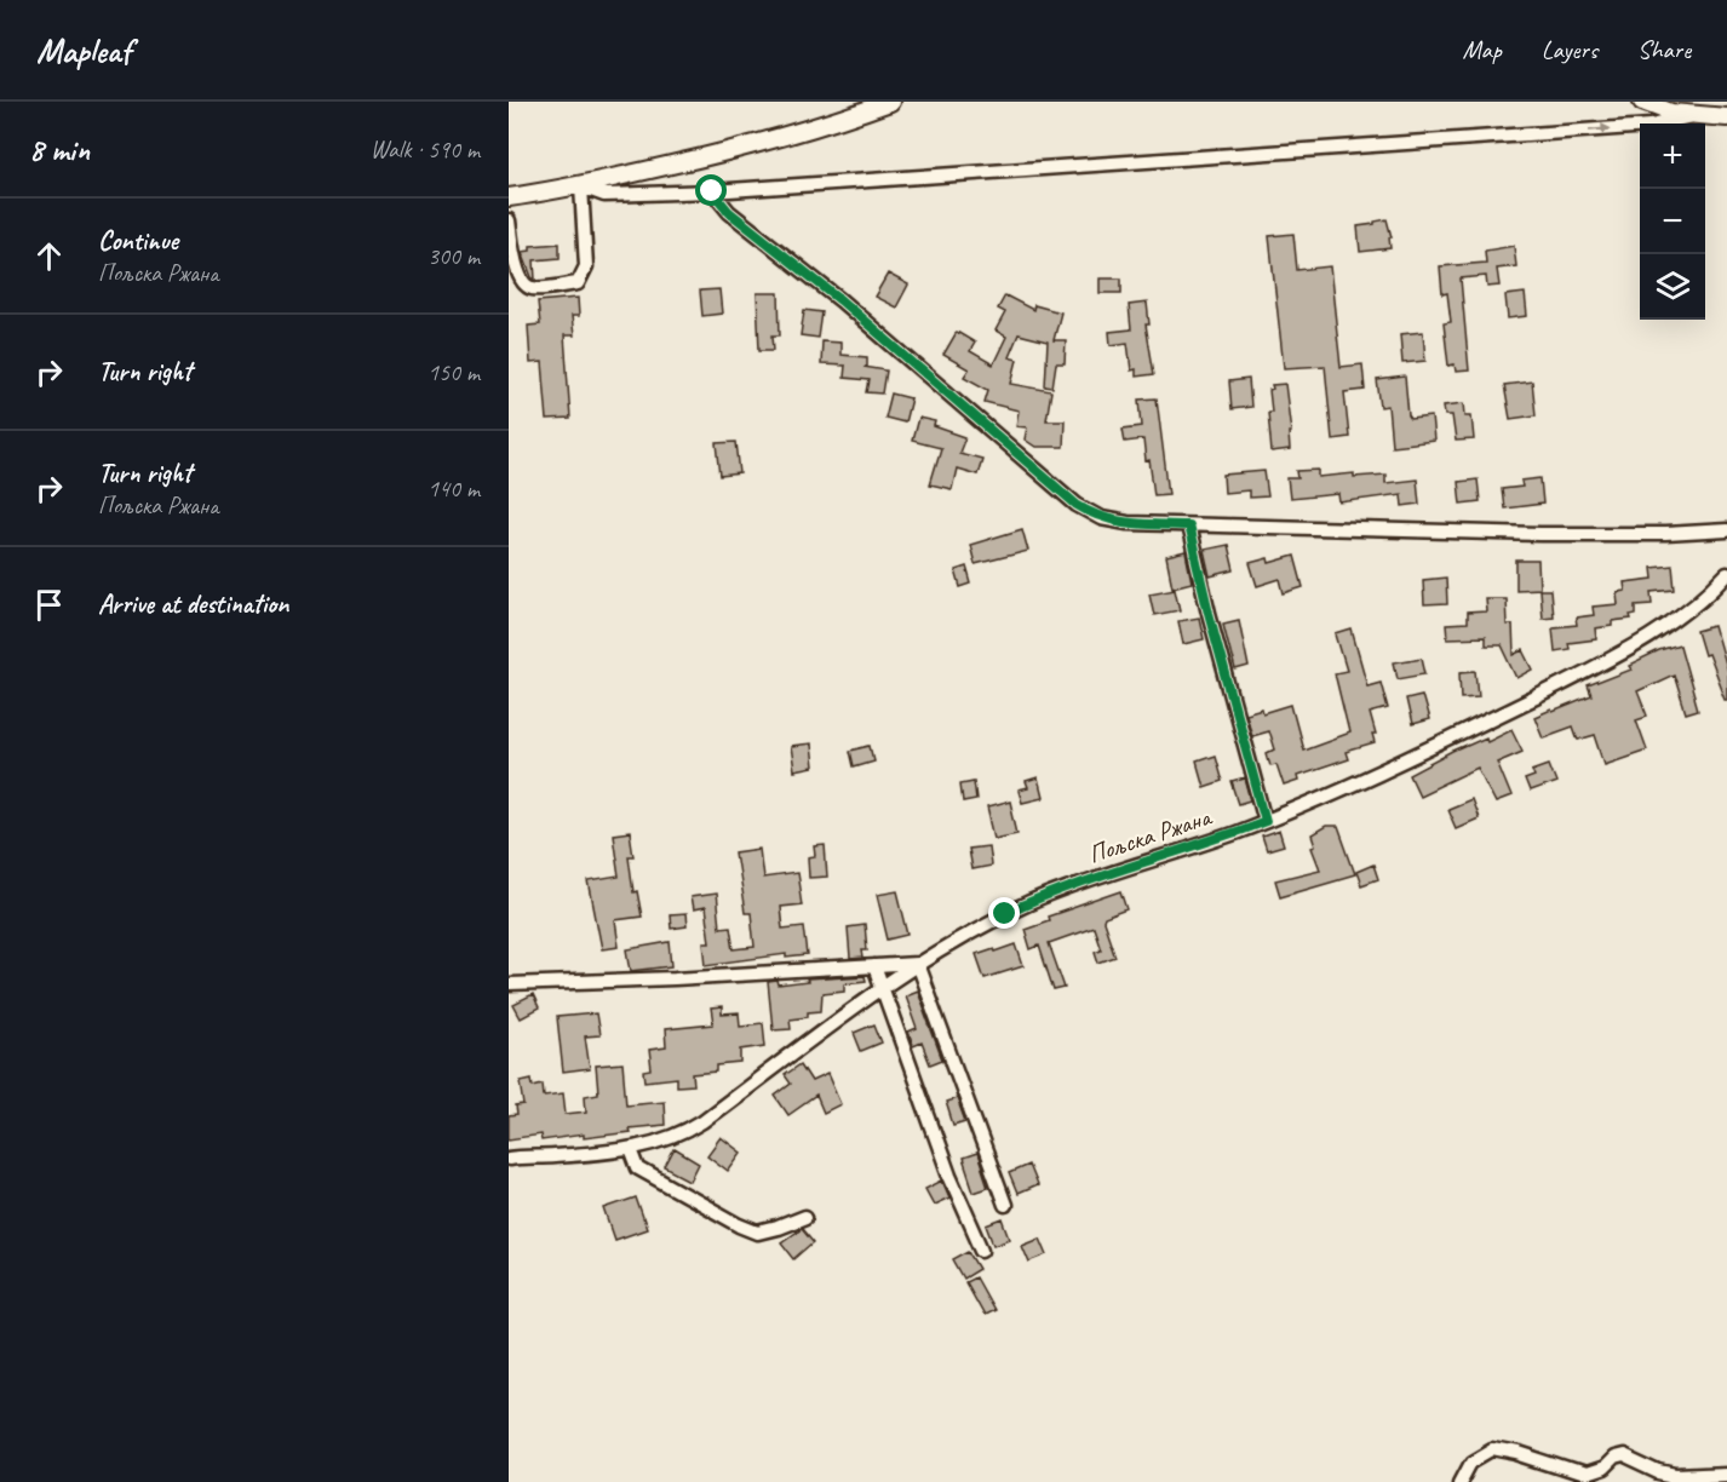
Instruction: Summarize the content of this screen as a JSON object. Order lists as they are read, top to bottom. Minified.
{"streets":{"street":["Пољска Ржана"]},"page":{"header":"Mapleaf","nav":["Map","Layers","Share"],"heading":["8 min","Walk · 590 m"],"map_buttons":["+","−"],"list":[["Continue","Пољска Ржана","300 m"],["Turn right","150 m"],["Turn right","Пољска Ржана","140 m"],"Arrive at destination"]}}
